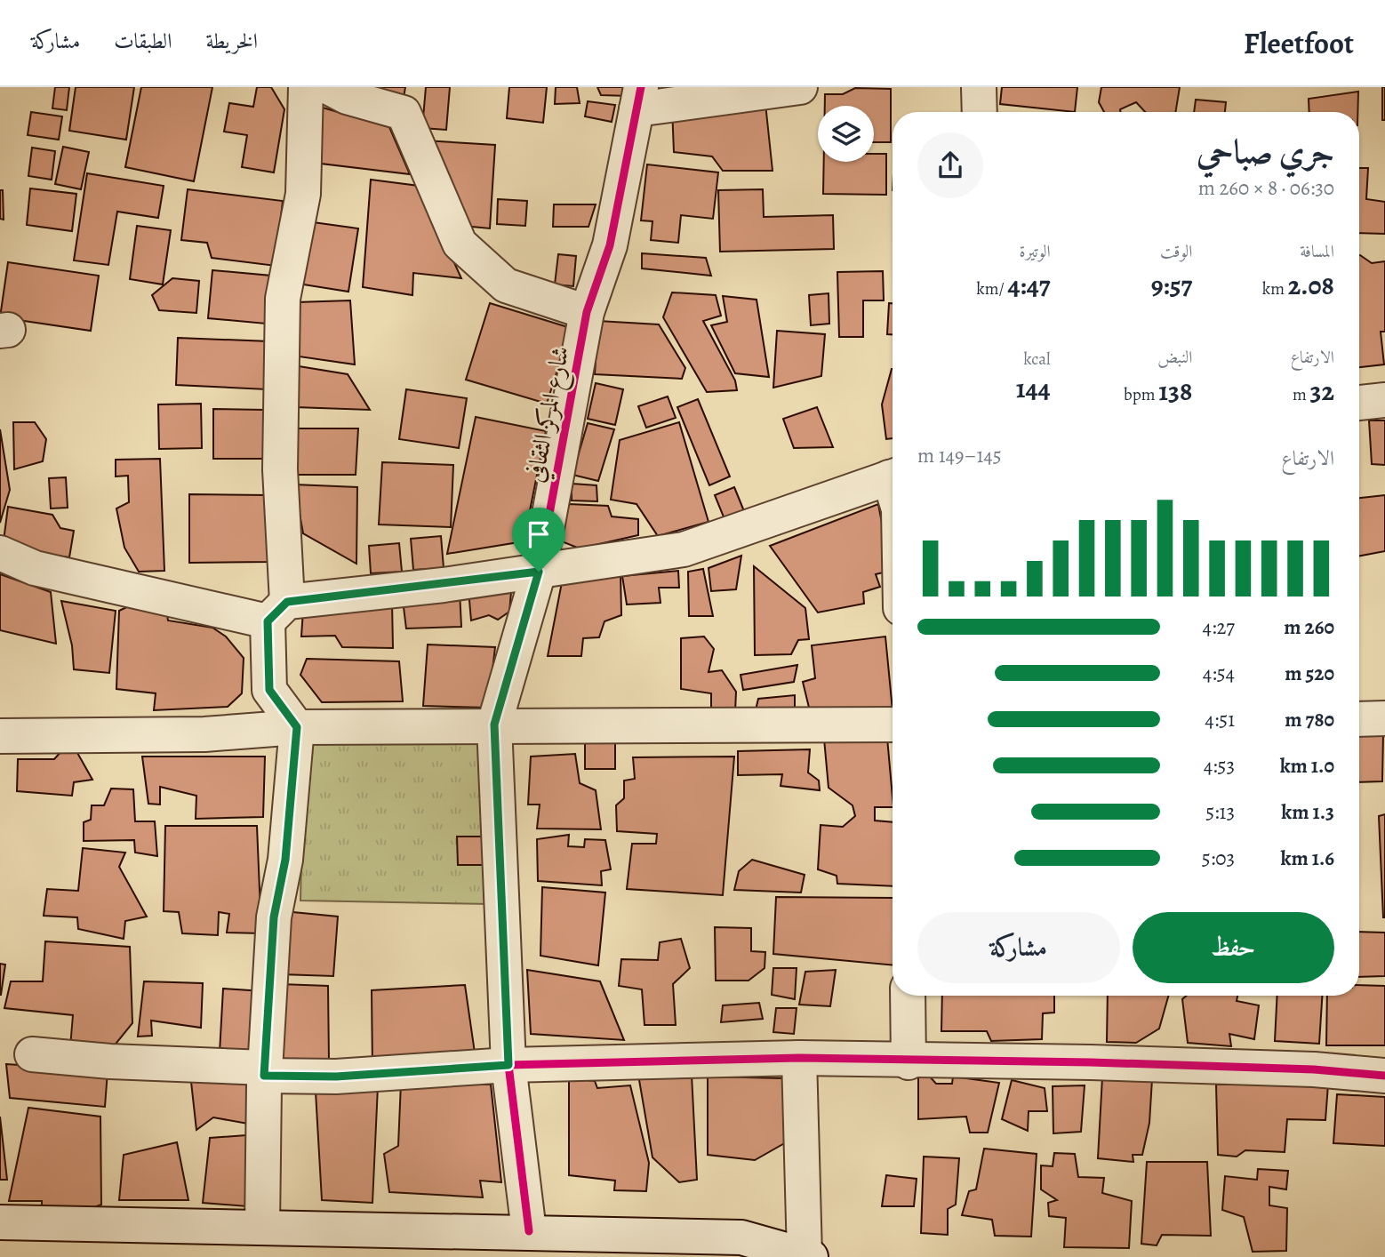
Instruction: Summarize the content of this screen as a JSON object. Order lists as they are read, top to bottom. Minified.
{"streets":{"street":["شارع المركز الثقافي"]},"page":{"header":"Fleetfoot","nav":["الخريطة","الطبقات","مشاركة"],"heading":["جري صباحي","06:30 · 8 × 260 m"],"stats":[["المسافة","2.08 km"],["الوقت","9:57"],["الوتيرة","4:47 /km"],["الارتفاع","32 m"],["النبض","138 bpm"],["kcal","144"]],"chart":["الارتفاع","145–149 m"],"list":[{"name":"260 m","note":"4:27"},{"name":"520 m","note":"4:54"},{"name":"780 m","note":"4:51"},{"name":"1.0 km","note":"4:53"},{"name":"1.3 km","note":"5:13"},{"name":"1.6 km","note":"5:03"}],"buttons":["حفظ","مشاركة"]}}
